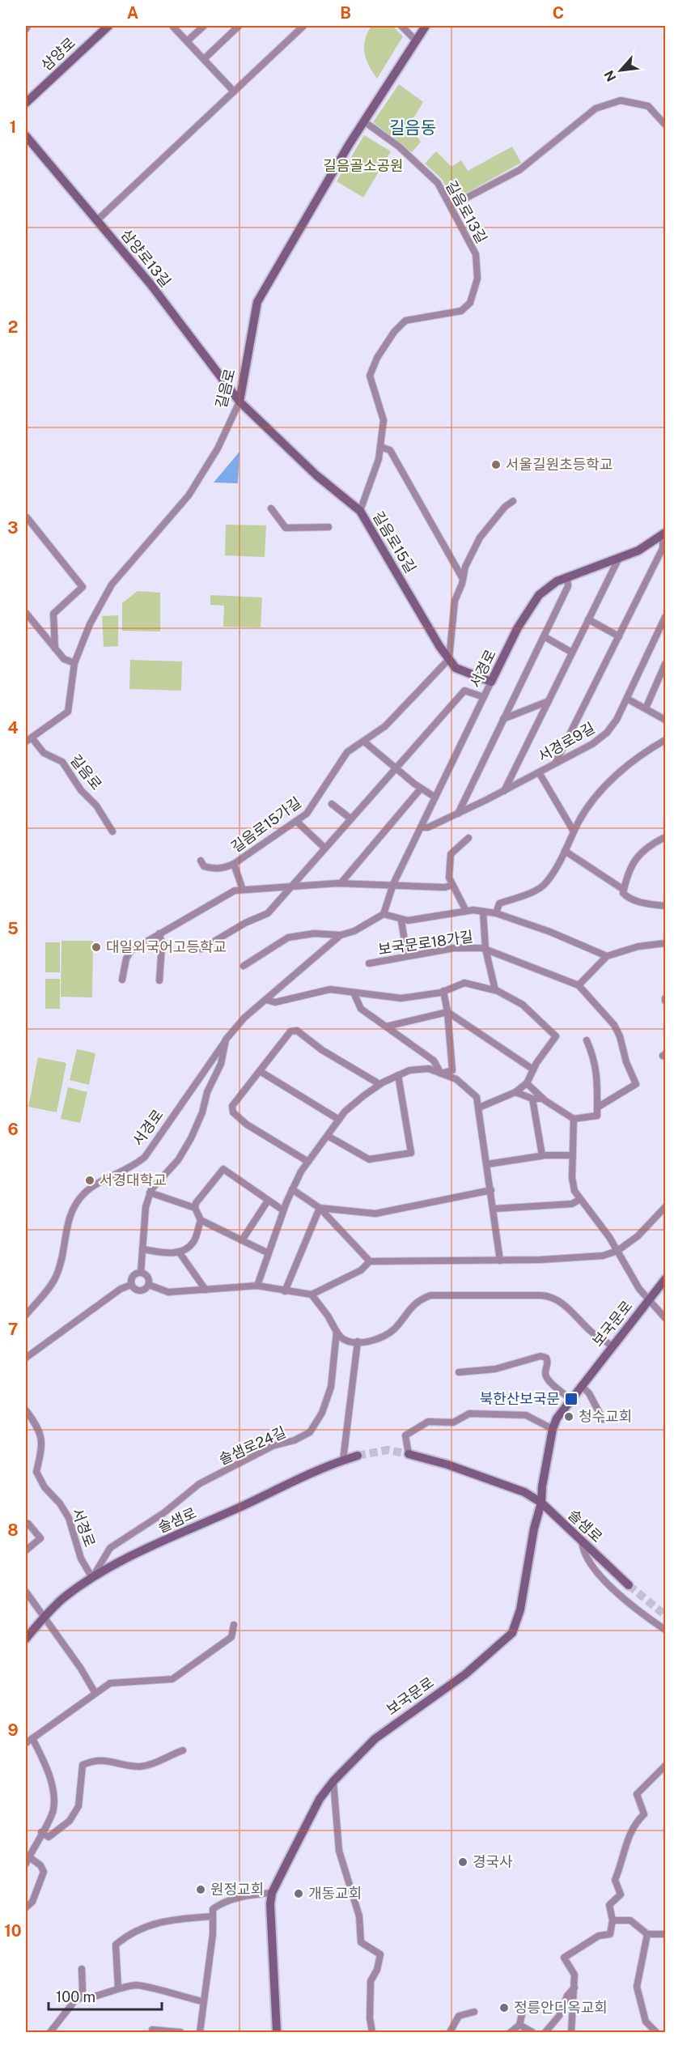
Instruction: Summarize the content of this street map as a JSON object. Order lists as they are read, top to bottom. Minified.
{"streets":{"street":["삼양로","길음로13길","삼양로13길","길음로","길음로15길","서경로","서경로9길","길음로15가길","보국문로18가길","보국문로","솔샘로24길","솔샘로"]},"crossings":[["길음로13길","길음로"],["길음로13길","길음로15길"],["삼양로13길","길음로"],["삼양로13길","길음로15길"],["길음로","길음로15길"],["길음로15길","서경로"],["길음로15길","길음로15가길"],["서경로","서경로9길"],["서경로","솔샘로24길"],["서경로","솔샘로"],["보국문로","솔샘로"],["솔샘로24길","솔샘로"]],"districts":["길음동"],"parks":["길음골소공원"],"places":{"other":["서울길원초등학교","대일외국어고등학교","서경대학교","청수교회","경국사","원정교회","개동교회","정릉안디옥교회"],"transit":["북한산보국문"]},"scale_bar":"100 m","north":"bottom left","grid":{"columns":["A","B","C"],"rows":["1","2","3","4","5","6","7","8","9","10"]}}
